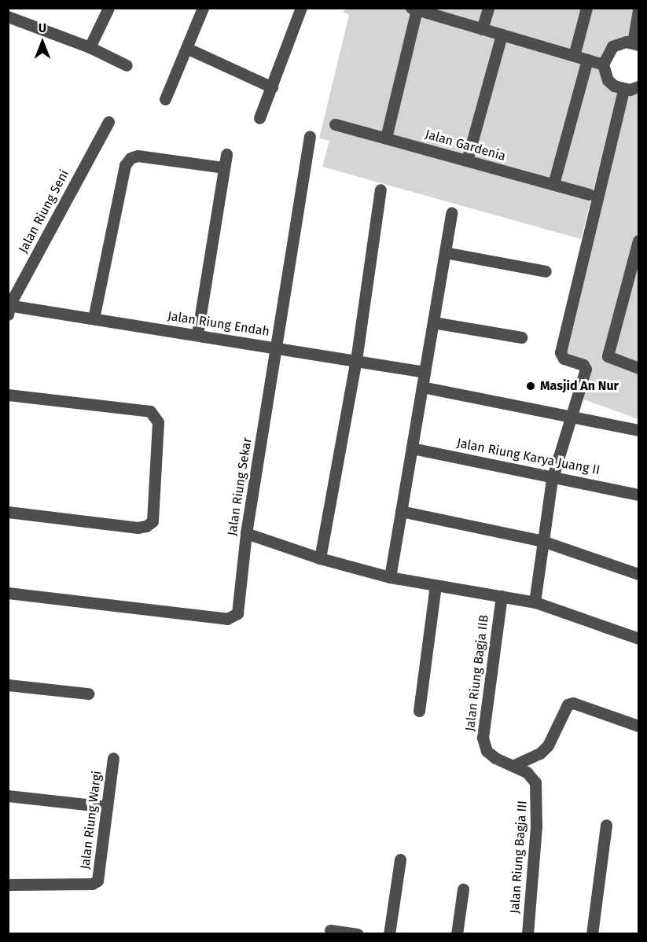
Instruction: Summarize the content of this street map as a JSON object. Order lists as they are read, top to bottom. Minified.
{"streets":{"street":["Jalan Gardenia","Jalan Riung Seni","Jalan Riung Endah","Jalan Riung Karya Juang II","Jalan Riung Sekar","Jalan Riung Bagja IIB","Jalan Riung Wargi","Jalan Riung Bagja III"]},"crossings":[["Jalan Riung Seni","Jalan Riung Endah"],["Jalan Riung Endah","Jalan Riung Sekar"],["Jalan Riung Bagja IIB","Jalan Riung Bagja III"]],"places":["Masjid An Nur"],"north":"top"}
